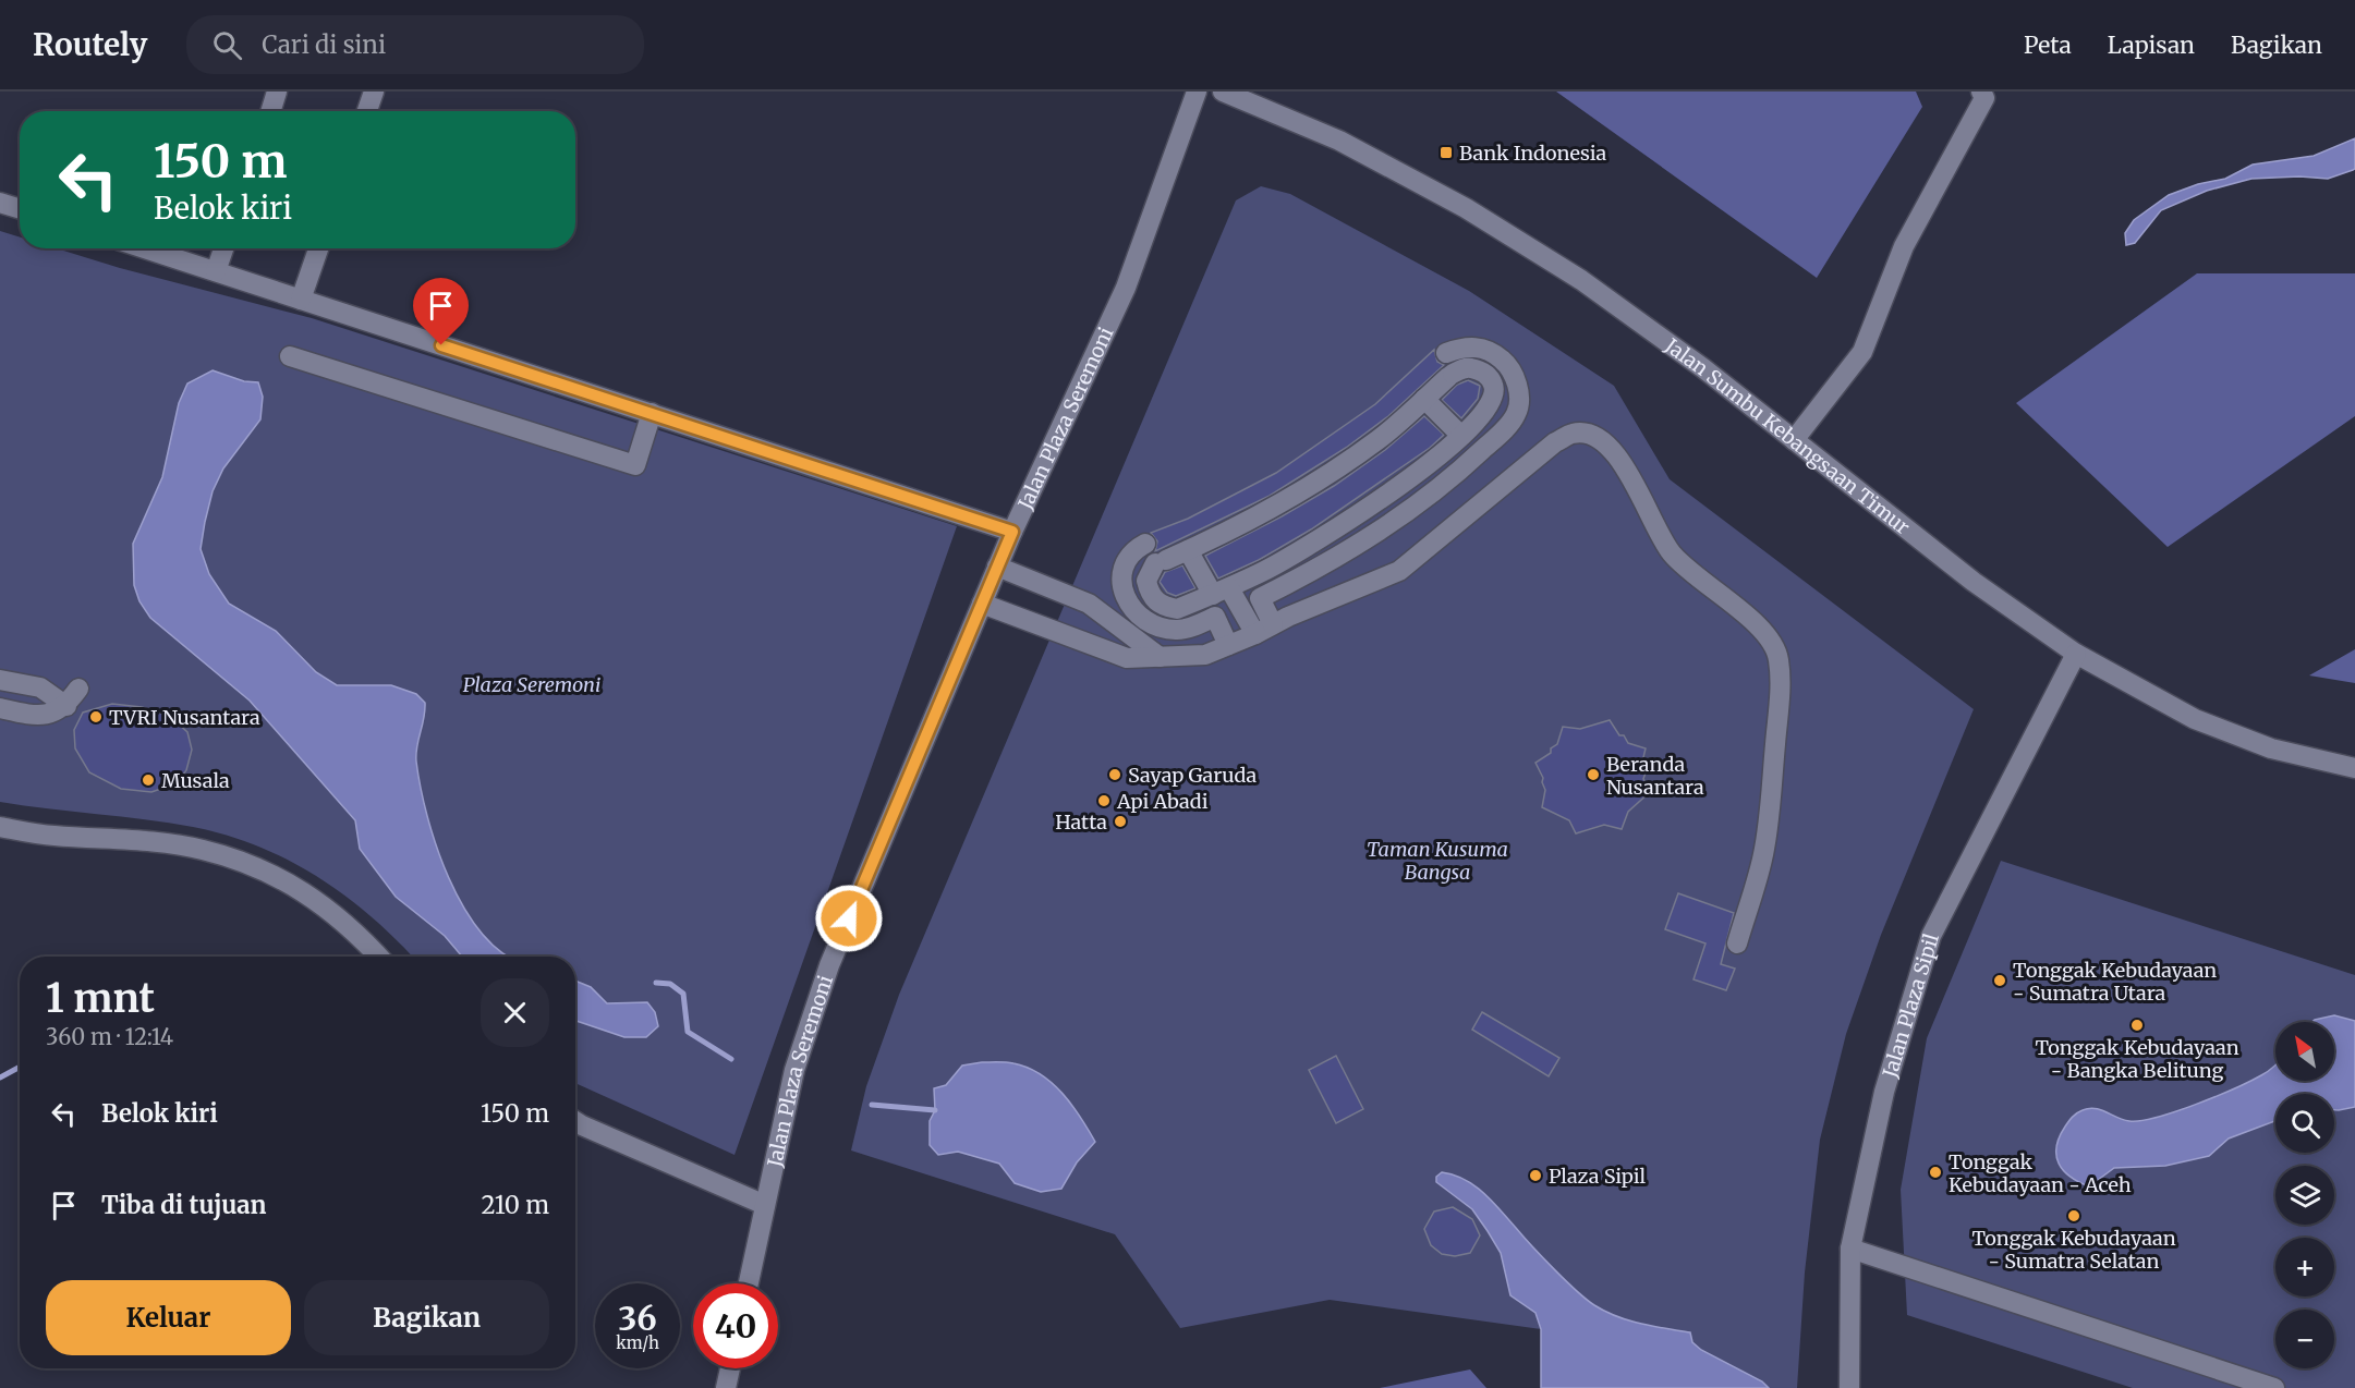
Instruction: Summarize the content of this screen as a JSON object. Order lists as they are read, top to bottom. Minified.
{"streets":{"street":["Jalan Plaza Seremoni","Jalan Sumbu Kebangsaan Timur","Jalan Plaza Sipil"]},"crossings":[["Jalan Sumbu Kebangsaan Timur","Jalan Plaza Sipil"]],"parks":["Plaza Seremoni","Taman Kusuma Bangsa"],"places":{"transit":["Bank Indonesia"],"other":["TVRI Nusantara","Sayap Garuda","Beranda Nusantara","Musala","Api Abadi","Hatta","Tonggak Kebudayaan - Sumatra Utara","Tonggak Kebudayaan - Bangka Belitung","Tonggak Kebudayaan - Aceh","Plaza Sipil","Tonggak Kebudayaan - Sumatra Selatan"]},"north":"top left","page":{"header":"Routely","search":"Cari di sini","nav":["Peta","Lapisan","Bagikan"],"turn":["150 m","Belok kiri"],"heading":["1 mnt","360 m · 12:14"],"map_buttons":["+","−"],"list":[{"name":"Belok kiri","value":"150 m"},{"name":"Tiba di tujuan","value":"210 m"}],"buttons":["Keluar","Bagikan"],"speed":"36 km/h","limit":"40"}}
